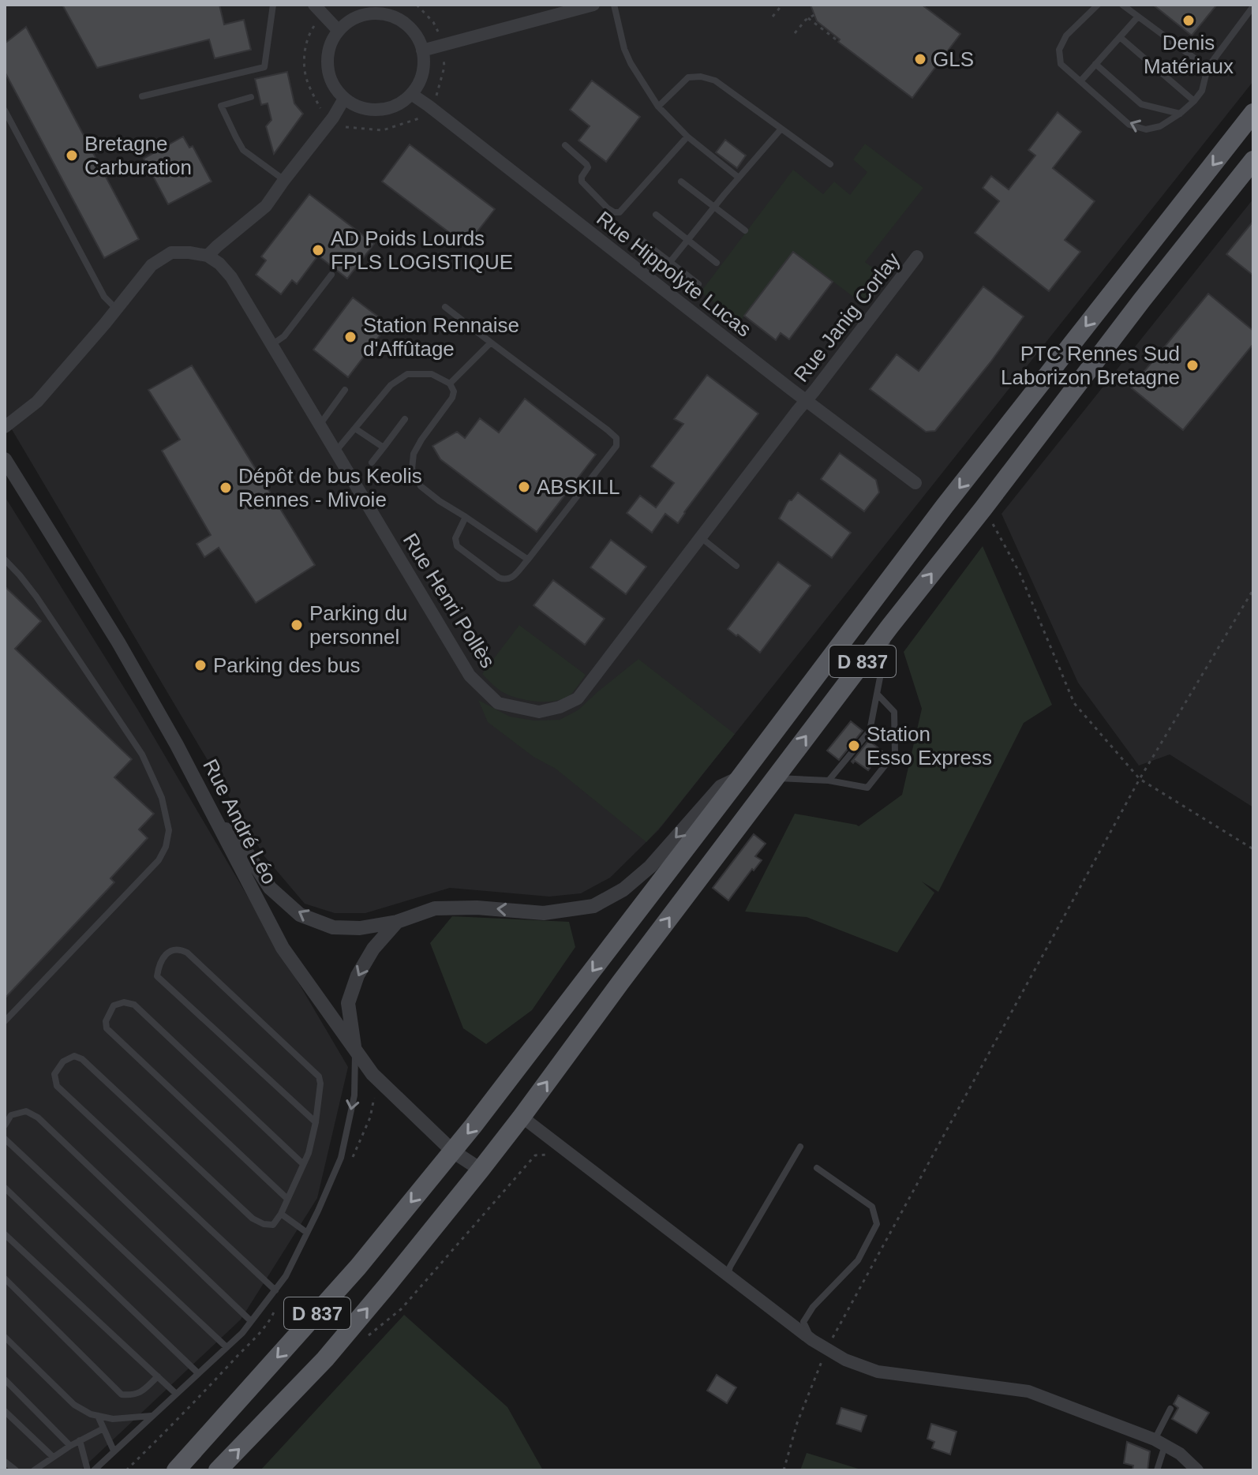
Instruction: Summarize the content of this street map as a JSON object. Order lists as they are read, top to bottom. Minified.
{"streets":{"main road":["D 837"],"street":["Rue Hippolyte Lucas","Rue Janig Corlay","Rue Henri Pollès","Rue André Léo"]},"crossings":[["Rue Hippolyte Lucas","Rue Janig Corlay"],["Rue Hippolyte Lucas","Rue Henri Pollès"],["Rue Janig Corlay","Rue Henri Pollès"],["D 837","Rue André Léo"]],"places":["Denis Matériaux","GLS","Bretagne Carburation","AD Poids Lourds FPLS LOGISTIQUE","Station Rennaise d'Affûtage","PTC Rennes Sud Laborizon Bretagne","ABSKILL","Dépôt de bus Keolis Rennes - Mivoie","Parking du personnel","Parking des bus","Station Esso Express"]}
